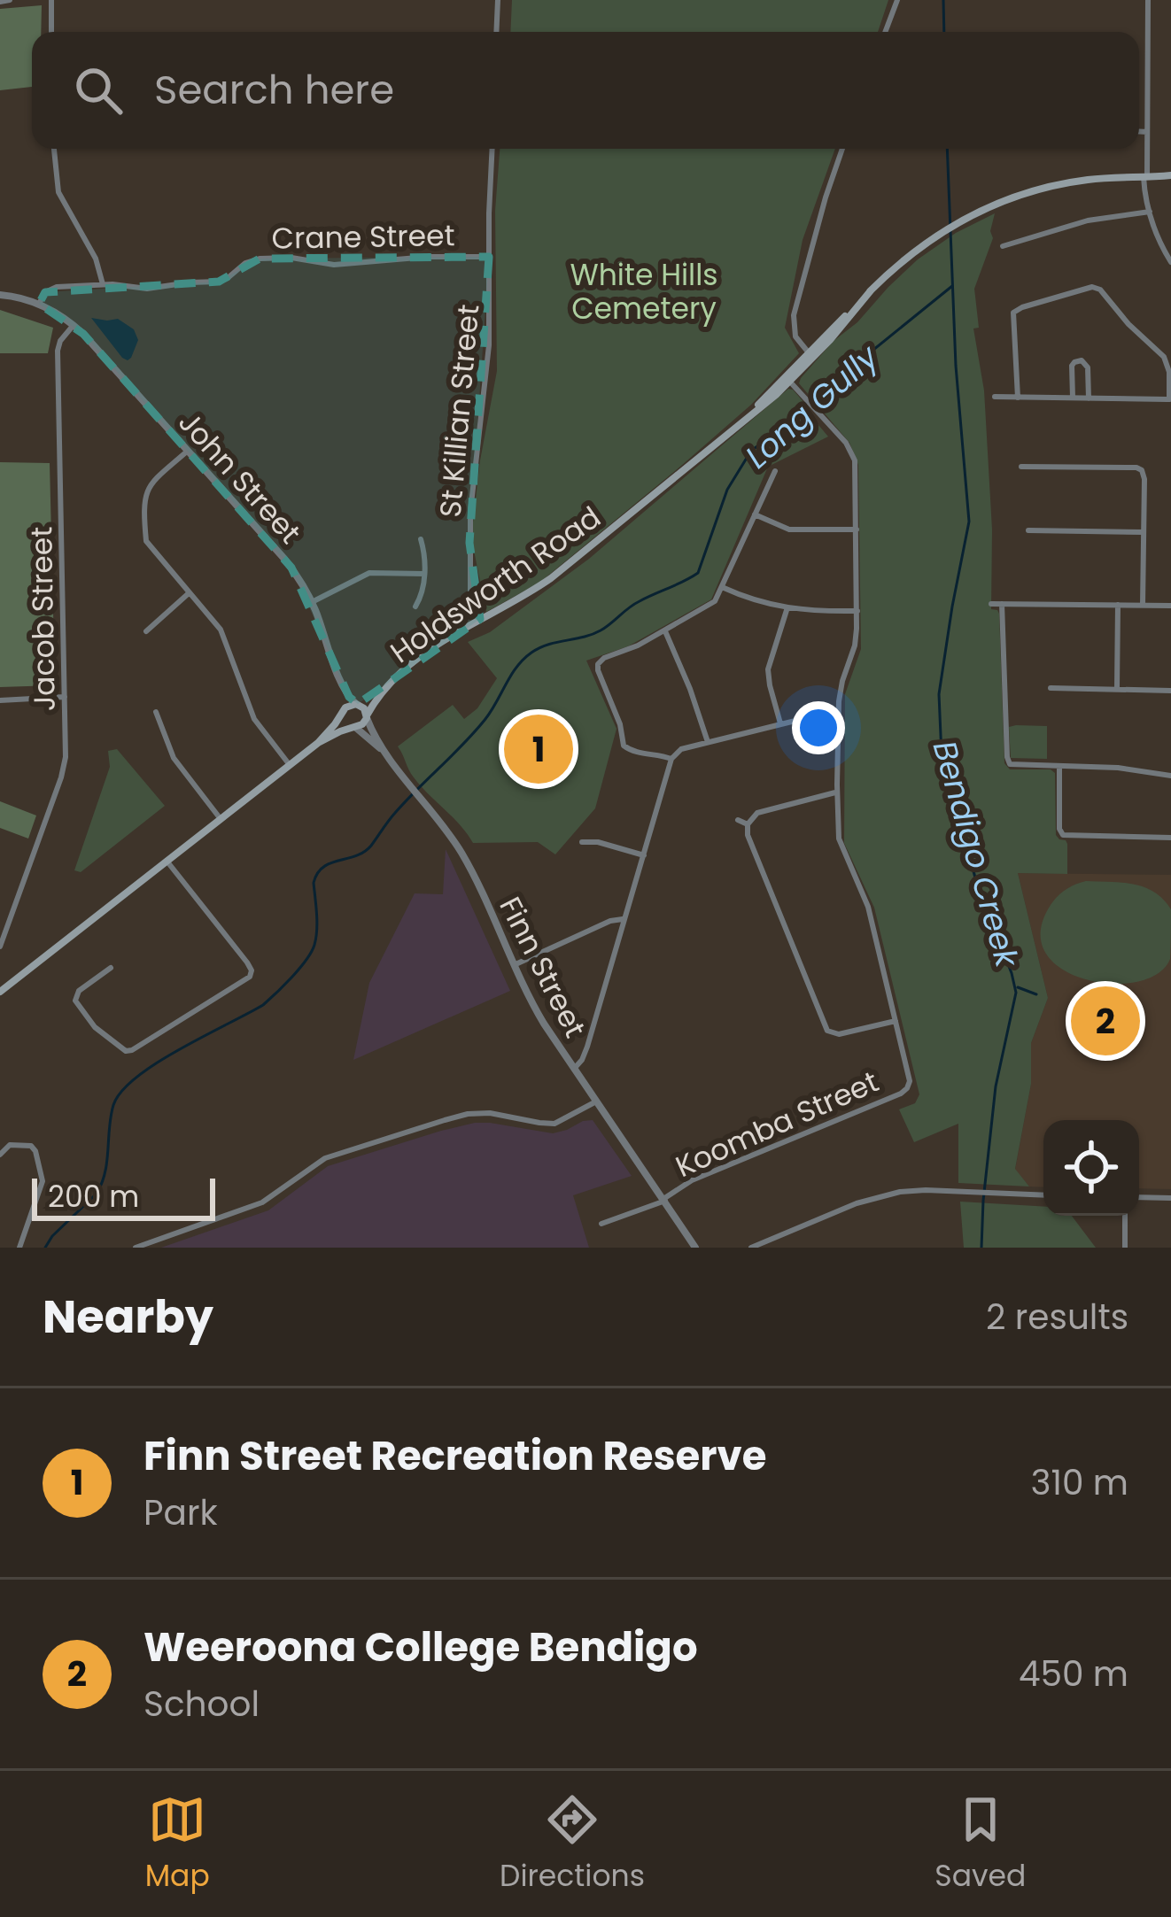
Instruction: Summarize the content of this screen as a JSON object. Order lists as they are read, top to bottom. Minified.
{"streets":{"main road":["Holdsworth Road"],"street":["Crane Street","St Killian Street","John Street","Jacob Street","Finn Street","Koomba Street"]},"crossings":[["Crane Street","St Killian Street"],["St Killian Street","Holdsworth Road"],["John Street","Holdsworth Road"],["John Street","Jacob Street"],["John Street","Finn Street"],["Holdsworth Road","Finn Street"],["Finn Street","Koomba Street"]],"water":["Long Gully","Bendigo Creek"],"parks":["White Hills Cemetery"],"scale_bar":"200 m","page":{"search":"Search here","pins":["1","2"],"scale":"200 m","heading":["Nearby","2 results"],"list":[{"mark":"1","name":"Finn Street Recreation Reserve","note":"Park","value":"310 m"},{"mark":"2","name":"Weeroona College Bendigo","note":"School","value":"450 m"}],"nav":["Map","Directions","Saved"]}}
